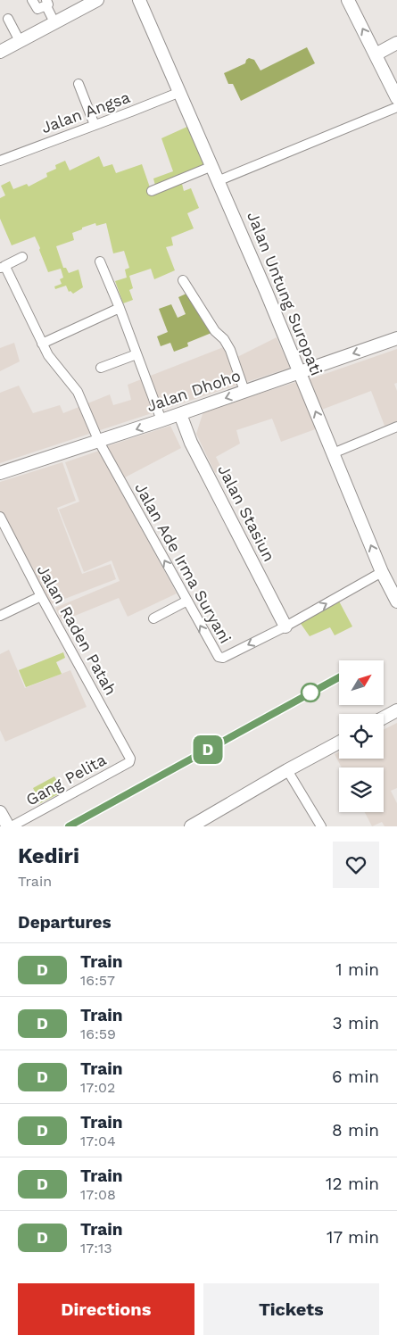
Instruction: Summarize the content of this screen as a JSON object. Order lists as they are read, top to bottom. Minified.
{"streets":{"street":["Jalan Angsa","Jalan Untung Suropati","Jalan Dhoho","Jalan Stasiun","Jalan Ade Irma Suryani","Jalan Raden Patah","Gang Pelita"]},"crossings":[["Jalan Angsa","Jalan Untung Suropati"],["Jalan Untung Suropati","Jalan Dhoho"],["Jalan Dhoho","Jalan Stasiun"],["Jalan Dhoho","Jalan Ade Irma Suryani"],["Jalan Stasiun","Jalan Ade Irma Suryani"],["Jalan Raden Patah","Gang Pelita"]],"one_way":["Jalan Ade Irma Suryani"],"north":"top right","page":{"on_map":"D","heading":[["Kediri","Train"],"Departures"],"list":[{"mark":"D","name":"Train","note":"16:57","value":"1 min"},{"mark":"D","name":"Train","note":"16:59","value":"3 min"},{"mark":"D","name":"Train","note":"17:02","value":"6 min"},{"mark":"D","name":"Train","note":"17:04","value":"8 min"},{"mark":"D","name":"Train","note":"17:08","value":"12 min"},{"mark":"D","name":"Train","note":"17:13","value":"17 min"}],"buttons":["Directions","Tickets"]}}
